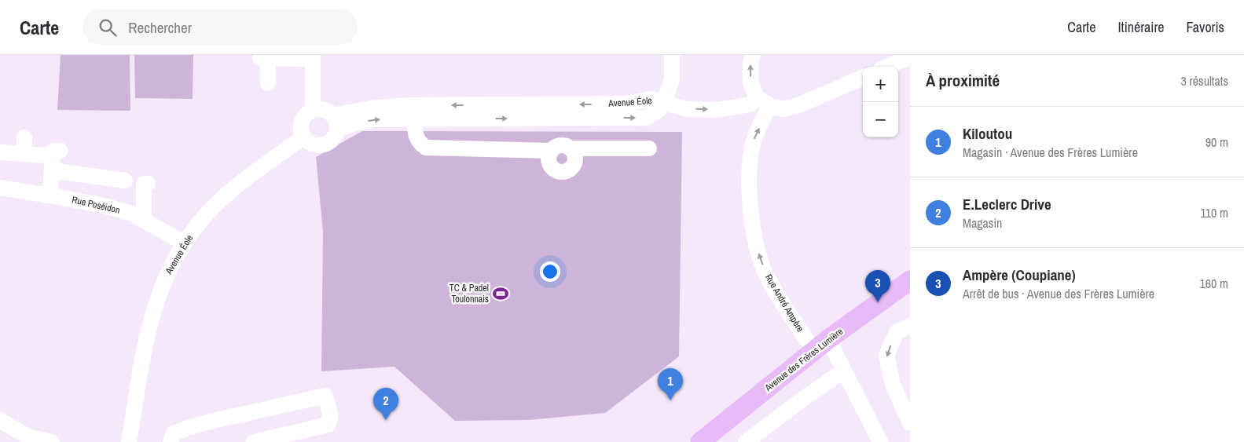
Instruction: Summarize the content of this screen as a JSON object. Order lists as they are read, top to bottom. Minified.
{"streets":{"main road":["Avenue des Frères Lumière"],"street":["Avenue Éole","Rue Poséidon","Rue André Ampère"]},"crossings":[["Avenue Éole","Rue Poséidon"],["Rue André Ampère","Avenue des Frères Lumière"]],"one_way":["Rue André Ampère"],"places":{"sports":["TC & Padel Toulonnais"]},"page":{"header":"Carte","search":"Rechercher","nav":["Carte","Itinéraire","Favoris"],"heading":["À proximité","3 résultats"],"map_buttons":["+","−"],"list":[{"mark":"1","name":"Kiloutou","note":"Magasin · Avenue des Frères Lumière","value":"90 m"},{"mark":"2","name":"E.Leclerc Drive","note":"Magasin","value":"110 m"},{"mark":"3","name":"Ampère (Coupiane)","note":"Arrêt de bus · Avenue des Frères Lumière","value":"160 m"}],"pins":["3","1","2"]}}
